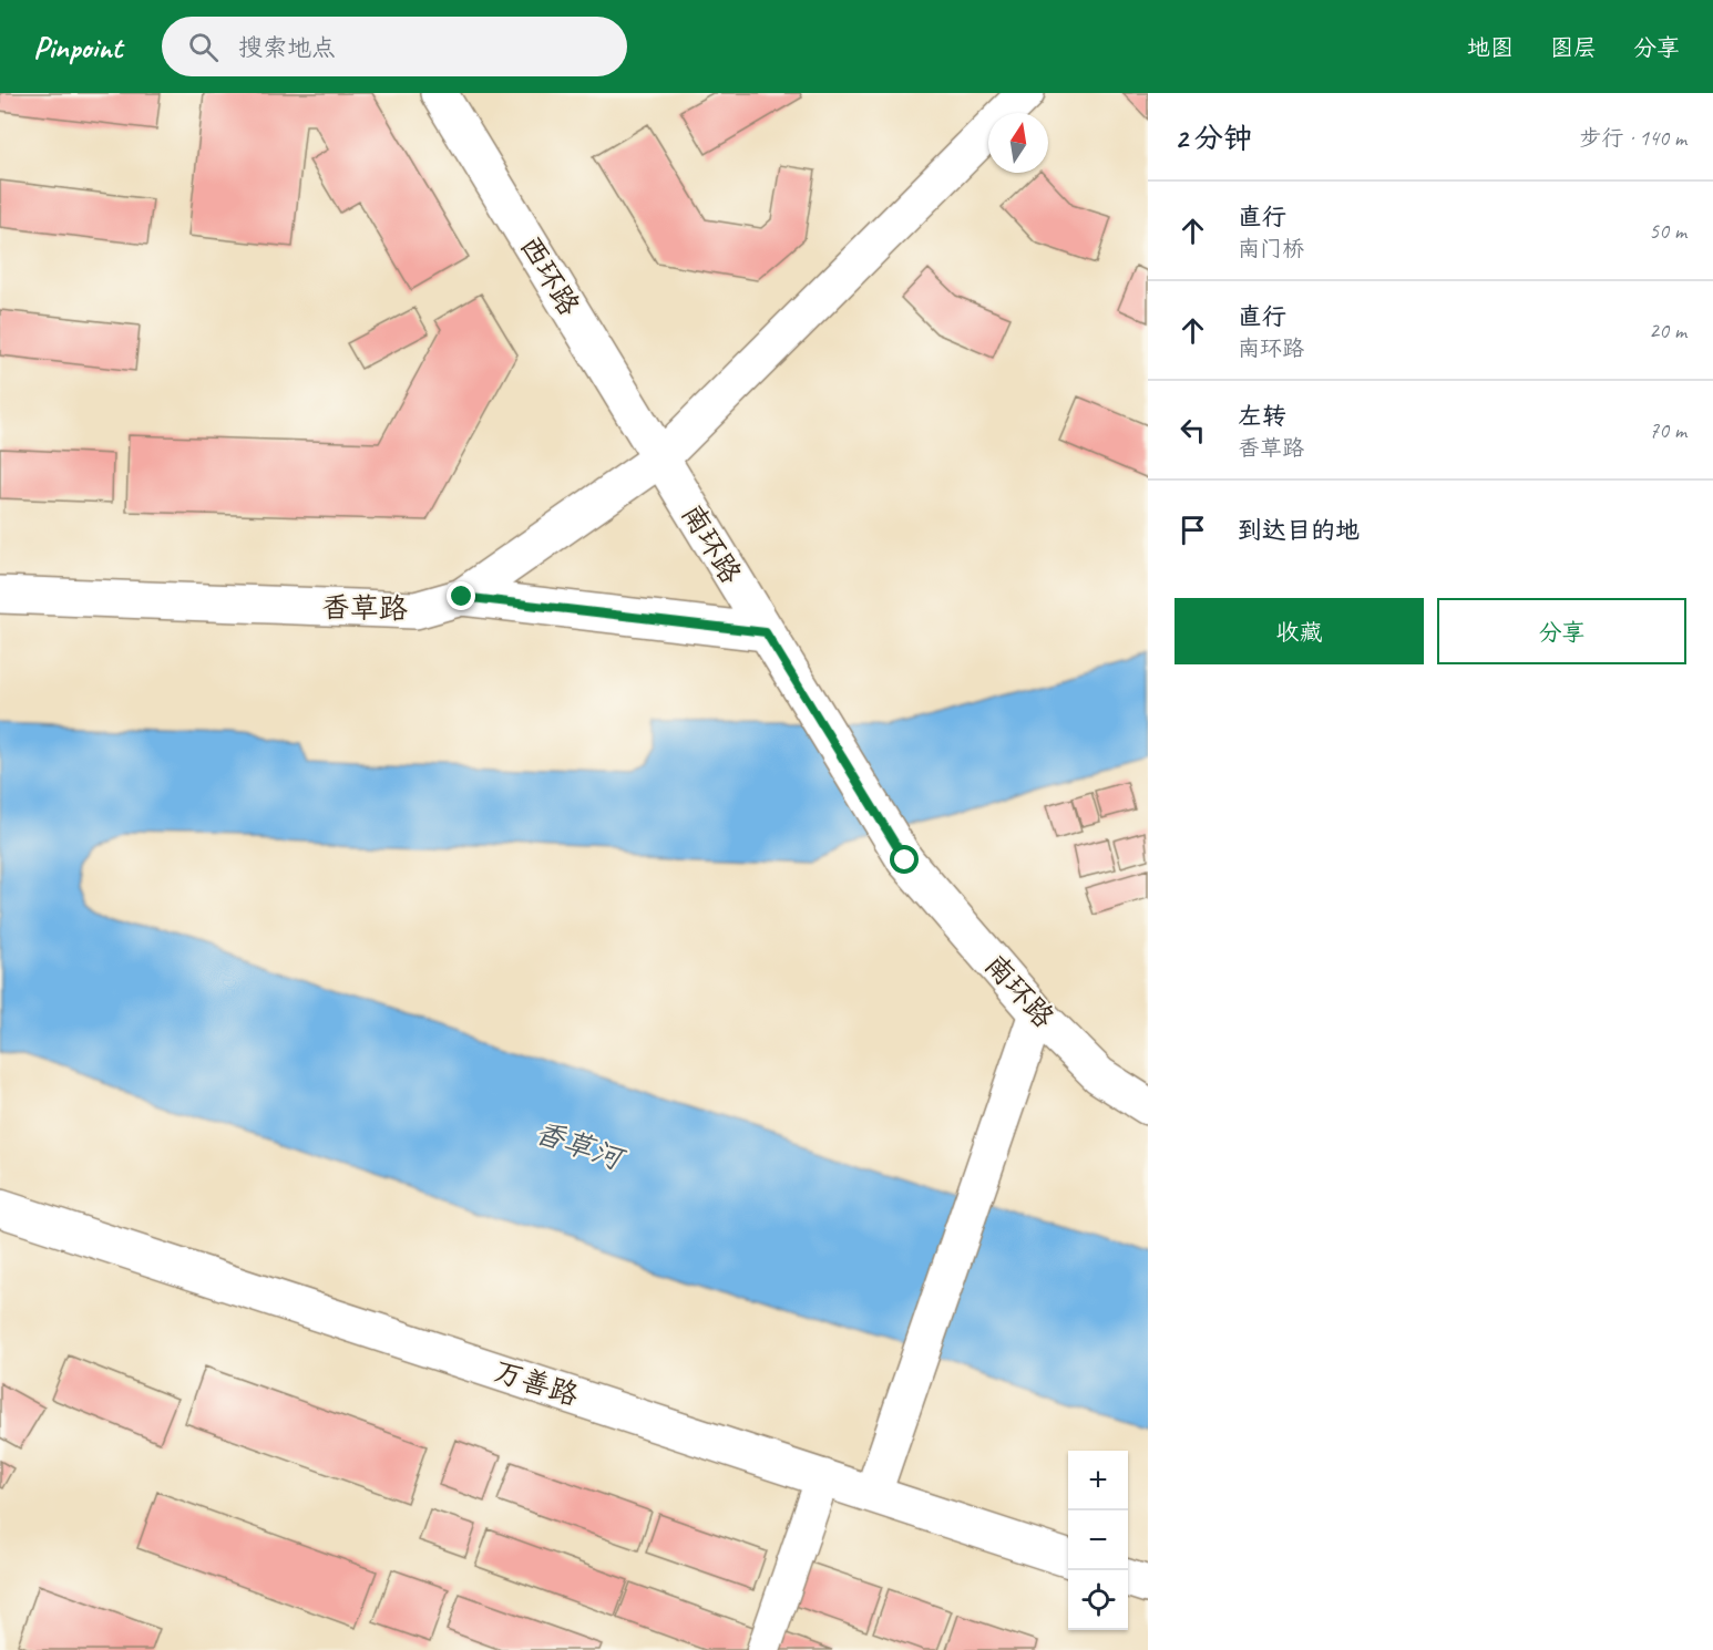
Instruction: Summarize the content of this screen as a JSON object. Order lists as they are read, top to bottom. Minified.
{"streets":{"street":["西环路","南环路","香草路","万善路"]},"crossings":[["西环路","南环路"],["南环路","香草路"]],"water":["香草河"],"north":"top","page":{"header":"Pinpoint","search":"搜索地点","nav":["地图","图层","分享"],"heading":["2 分钟","步行 · 140 m"],"list":[["直行","南门桥","50 m"],["直行","南环路","20 m"],["左转","香草路","70 m"],"到达目的地"],"buttons":["收藏","分享"],"map_buttons":["+","−"]}}
